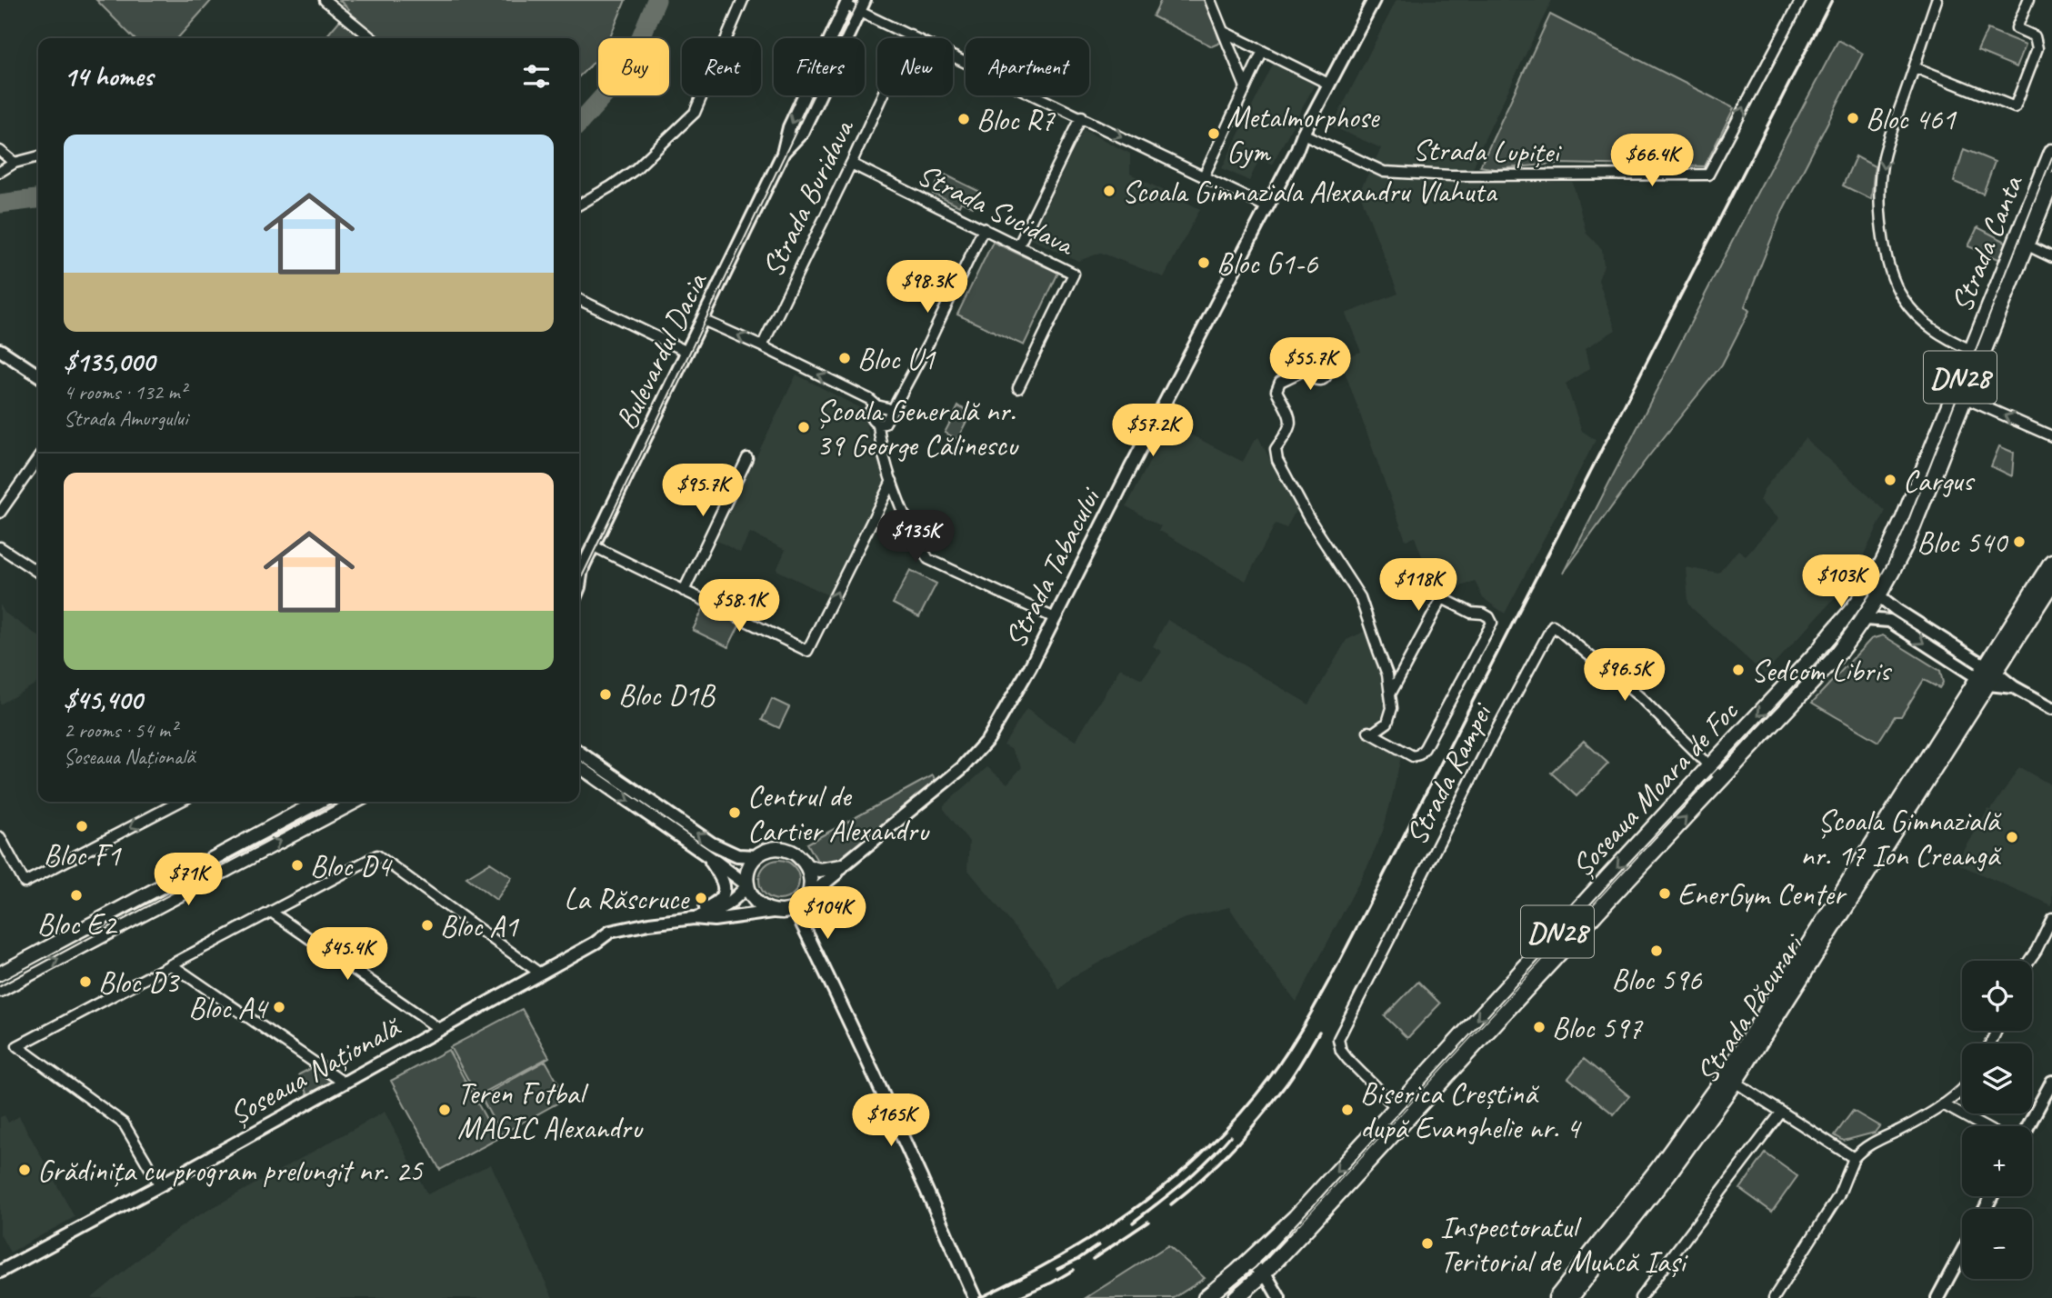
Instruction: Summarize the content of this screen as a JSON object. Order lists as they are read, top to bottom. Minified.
{"streets":{"main road":["Strada Canta","DN28","Șoseaua Moara de Foc","Strada Păcurari"],"street":["Strada Lupiței","Strada Buridava","Strada Sucidava","Bulevardul Dacia","Strada Tabacului","Strada Rampei","Șoseaua Națională"]},"crossings":[["Strada Lupiței","Strada Tabacului"],["Strada Buridava","Strada Sucidava"],["Strada Canta","Șoseaua Moara de Foc"],["DN28","Șoseaua Moara de Foc"],["Strada Tabacului","Șoseaua Națională"],["Strada Rampei","Șoseaua Moara de Foc"]],"one_way":["Strada Lupiței"],"places":["Bloc 461","Bloc R7","Metalmorphose Gym","Scoala Gimnaziala Alexandru Vlahuta","Bloc G1-6","Bloc U1","Școala Generală nr. 39 George Călinescu","Cargus","Bloc 540","Sedcom Libris","Bloc D1B","Centrul de Cartier Alexandru","Bloc F1","Școala Gimnazială nr. 17 Ion Creangă","Bloc D4","EnerGym Center","Bloc E2","La Răscruce","Bloc A1","Bloc 596","Bloc D3","Bloc A4","Bloc 597","Teren Fotbal MAGIC Alexandru","Biserica Creștină după Evanghelie nr. 4","Grădinița cu program prelungit nr. 25","Inspectoratul Teritorial de Muncă Iași"],"page":{"chip":["Buy","Rent","Filters","New","Apartment"],"heading":"14 homes","list":[{"name":"$135,000","note":"4 rooms · 132 m² · Strada Amurgului"},{"name":"$45,400","note":"2 rooms · 54 m² · Șoseaua Națională"}],"price":["$66.4K","$98.3K","$55.7K","$57.2K","$95.7K","$135K","$103K","$118K","$58.1K","$96.5K","$71K","$104K","$45.4K","$165K"],"map_buttons":["+","−"]}}
